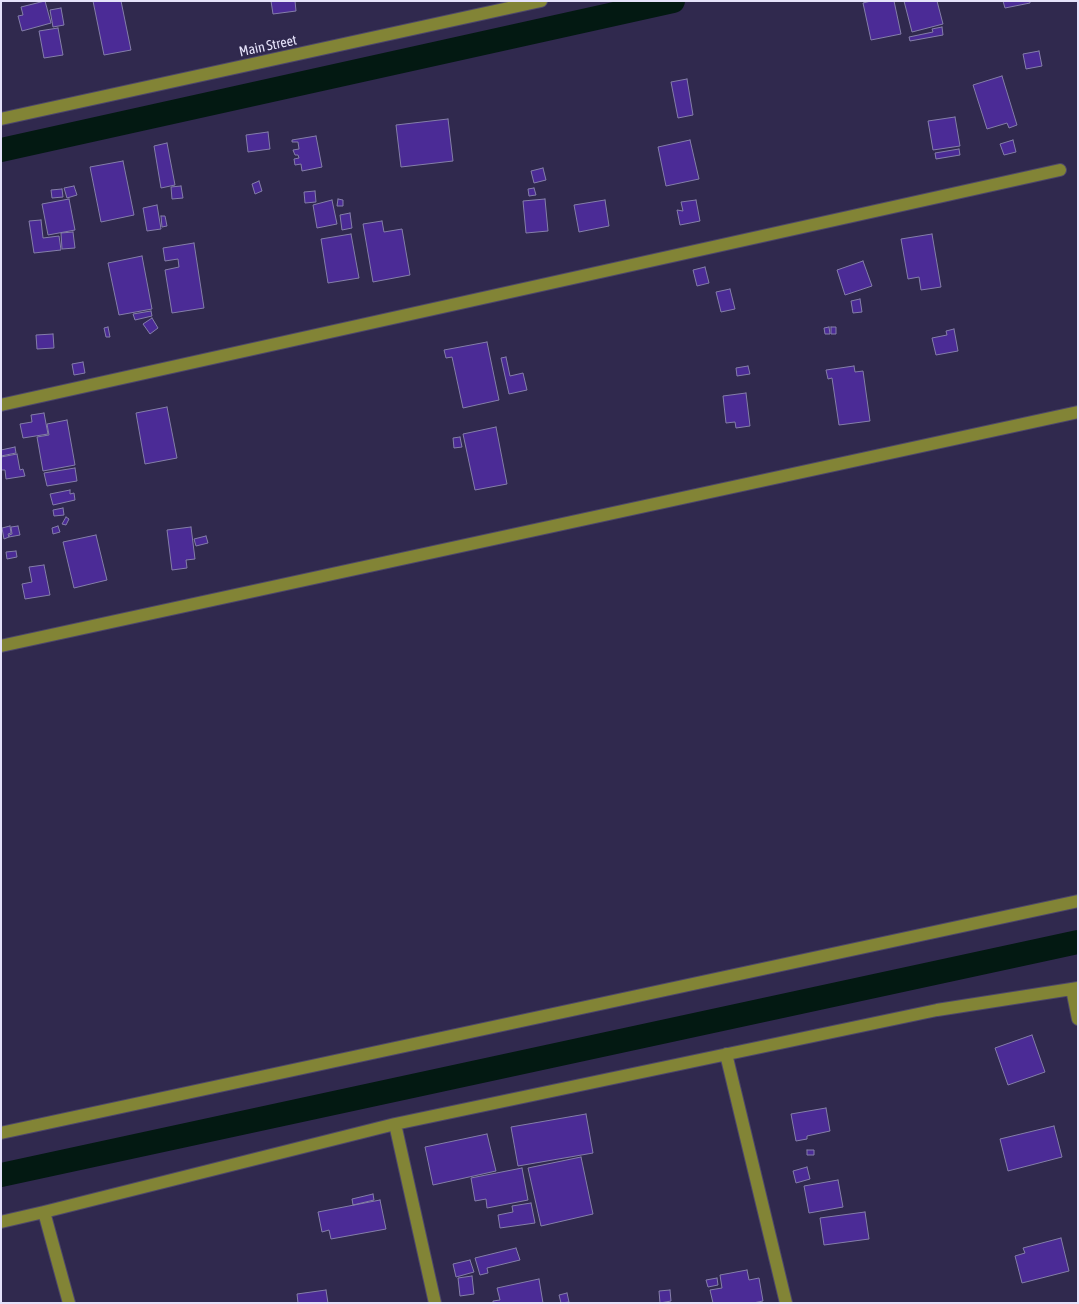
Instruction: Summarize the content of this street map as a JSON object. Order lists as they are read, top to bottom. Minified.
{"streets":{"street":["Main Street"]}}
